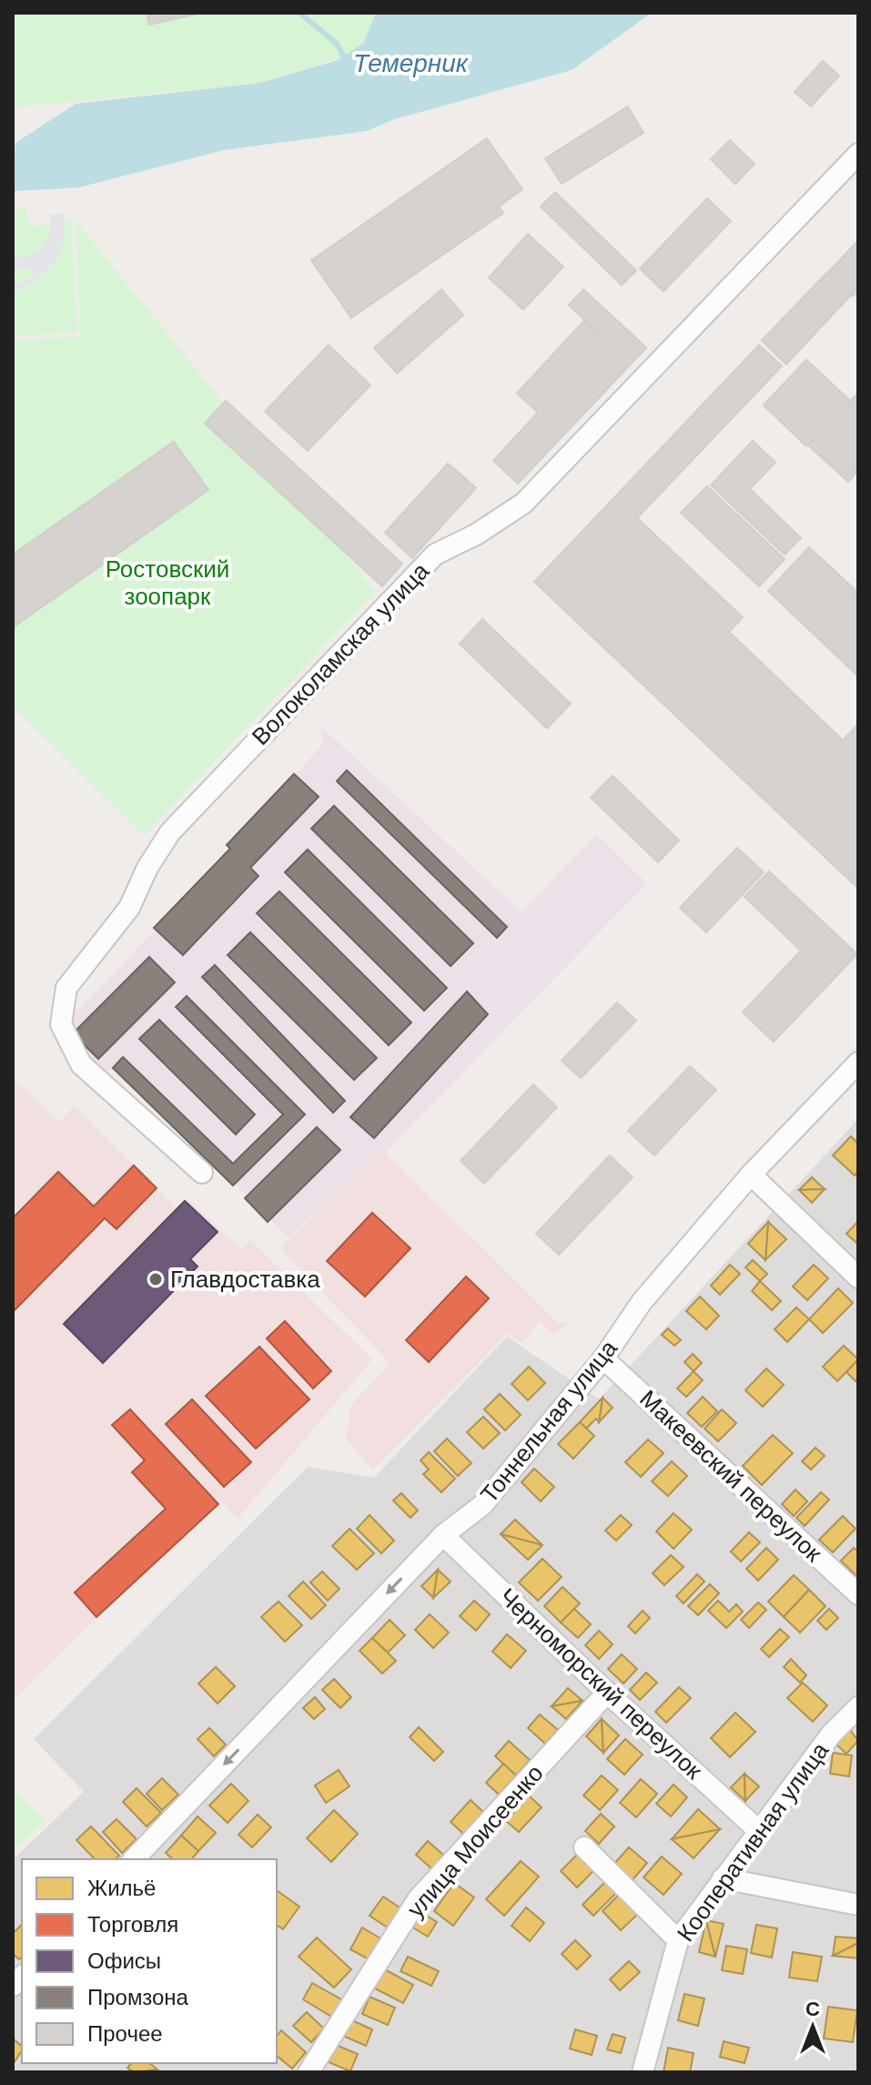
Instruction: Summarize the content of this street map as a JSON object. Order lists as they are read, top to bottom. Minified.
{"streets":{"street":["Волоколамская улица","Тоннельная улица","Макеевский переулок","Черноморский переулок","улица Моисеенко","Кооперативная улица"]},"crossings":[["Тоннельная улица","Макеевский переулок"],["Тоннельная улица","Черноморский переулок"],["Черноморский переулок","улица Моисеенко"],["Черноморский переулок","Кооперативная улица"]],"one_way":["Тоннельная улица"],"water":["Темерник"],"parks":["Ростовский зоопарк"],"places":["Главдоставка"],"legend":["Жильё","Торговля","Офисы","Промзона","Прочее"],"north":"top"}
